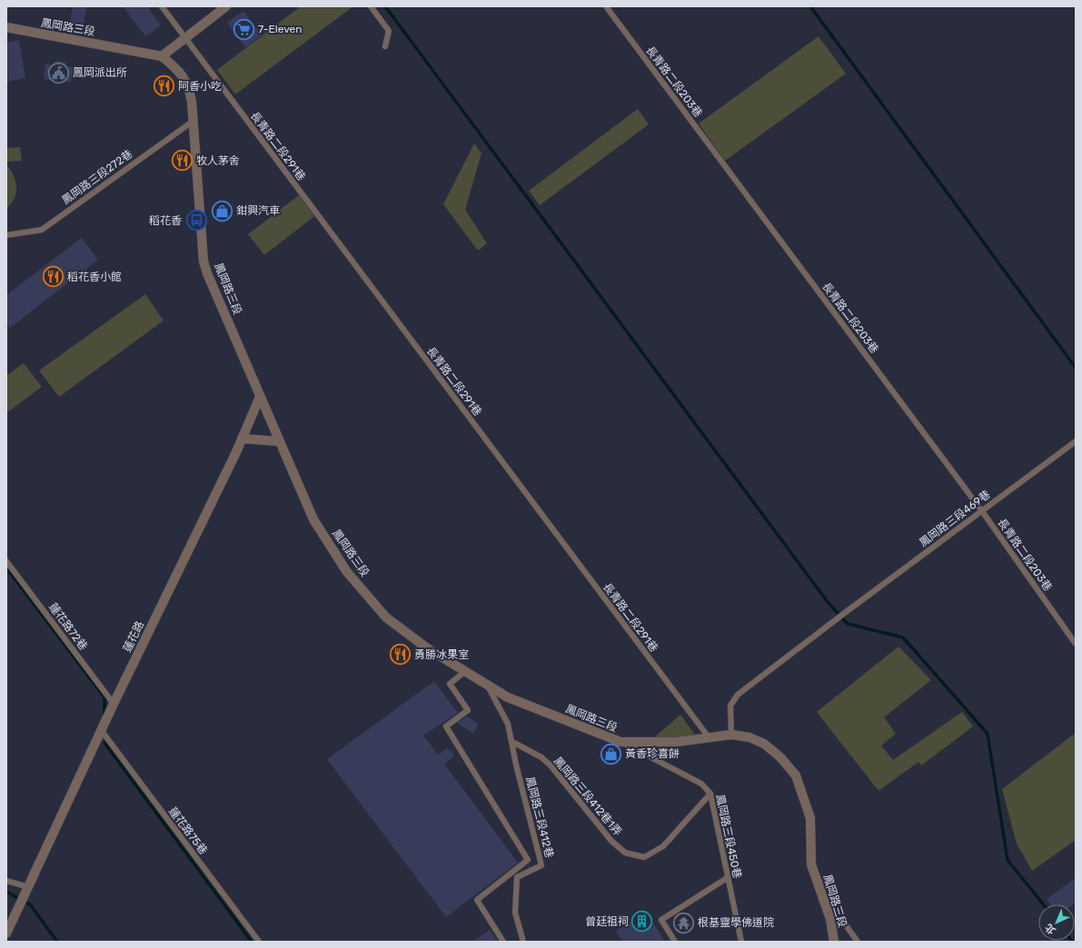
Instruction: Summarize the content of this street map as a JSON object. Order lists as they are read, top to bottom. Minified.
{"streets":{"street":["鳳岡路三段","蓮花路"],"lane":["長青路二段203巷","長青路二段291巷","鳳岡路三段272巷","鳳岡路三段469巷","蓮花路72巷","鳳岡路三段412巷1弄","鳳岡路三段412巷","蓮花路75巷","鳳岡路三段450巷"]},"crossings":[["鳳岡路三段","長青路二段291巷"],["鳳岡路三段","鳳岡路三段272巷"],["鳳岡路三段","鳳岡路三段469巷"],["鳳岡路三段","蓮花路"],["鳳岡路三段","鳳岡路三段412巷"],["鳳岡路三段","鳳岡路三段450巷"],["長青路二段203巷","鳳岡路三段469巷"],["蓮花路72巷","蓮花路"],["蓮花路","蓮花路75巷"],["鳳岡路三段412巷1弄","鳳岡路三段412巷"],["鳳岡路三段412巷1弄","鳳岡路三段450巷"]],"places":{"supermarket":["7-Eleven"],"public building":["鳳岡派出所"],"restaurant":["阿香小吃","牧人茅舍","稻花香小館","勇勝冰果室"],"shop":["鉗興汽車","黃香珍喜餅"],"bus stop":["稻花香"],"building":["曾廷祖祠"],"temple":["根基靈學佛道院"]},"north":"bottom left"}
